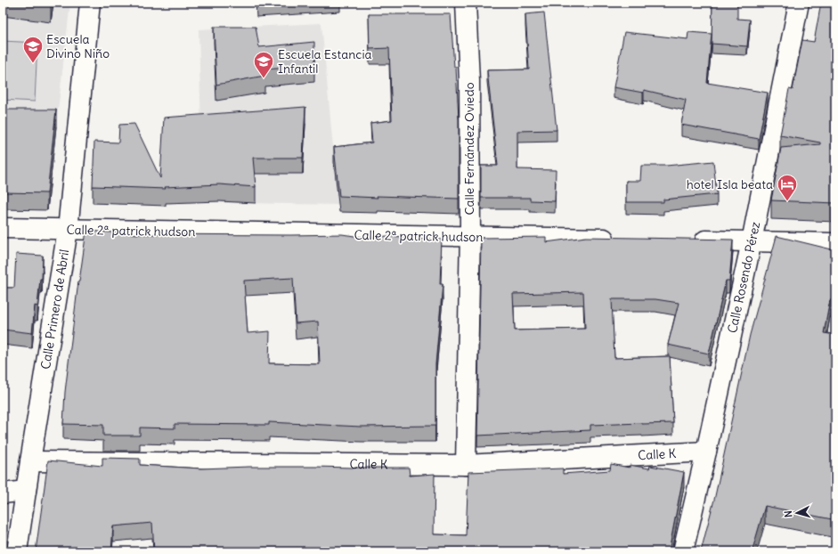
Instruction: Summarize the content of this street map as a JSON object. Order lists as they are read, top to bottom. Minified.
{"streets":{"street":["Calle Fernández Oviedo","Calle 2ª patrick hudson","Calle Rosendo Pérez","Calle Primero de Abril","Calle K"]},"crossings":[["Calle Fernández Oviedo","Calle 2ª patrick hudson"],["Calle Fernández Oviedo","Calle K"],["Calle 2ª patrick hudson","Calle Primero de Abril"],["Calle Rosendo Pérez","Calle K"],["Calle Primero de Abril","Calle K"]],"places":{"school or university":["Escuela Divino Niño","Escuela Estancia Infantil"],"hotel":["hotel Isla beata"]},"north":"left"}
